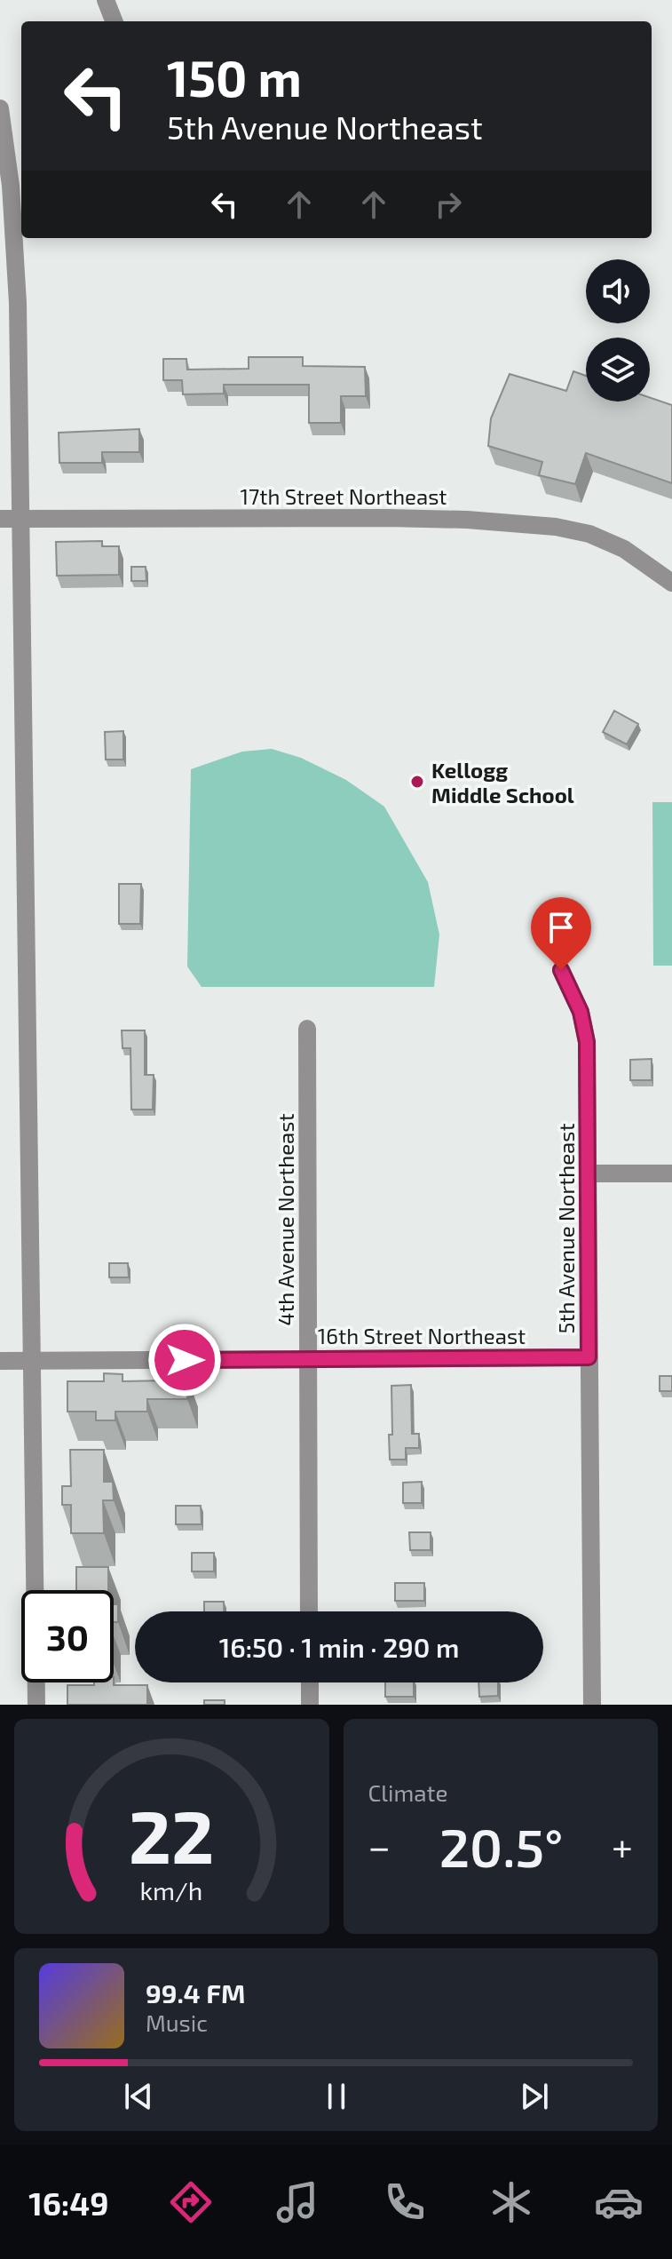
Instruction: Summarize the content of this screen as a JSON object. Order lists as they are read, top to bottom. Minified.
{"streets":{"street":["17th Street Northeast","4th Avenue Northeast","5th Avenue Northeast","16th Street Northeast"]},"crossings":[["4th Avenue Northeast","16th Street Northeast"],["5th Avenue Northeast","16th Street Northeast"]],"places":["Kellogg Middle School"],"page":{"turn":["150 m","5th Avenue Northeast"],"limit":"30","trip":"16:50 · 1 min · 290 m","tile":"Climate","heat":["−","20.5°","+"],"song":["99.4 FM","Music"],"tabs":"16:49","gauge":["22","km/h"]}}
